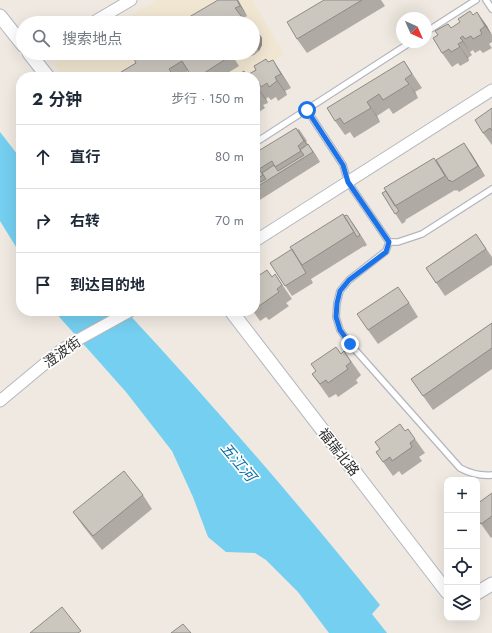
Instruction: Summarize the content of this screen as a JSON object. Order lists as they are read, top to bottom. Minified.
{"streets":{"street":["澄波街","福瑞北路"]},"water":["五江河"],"north":"bottom right","page":{"search":"搜索地点","heading":["2 分钟","步行 · 150 m"],"list":[["直行","80 m"],["右转","70 m"],"到达目的地"],"map_buttons":["+","−"]}}
